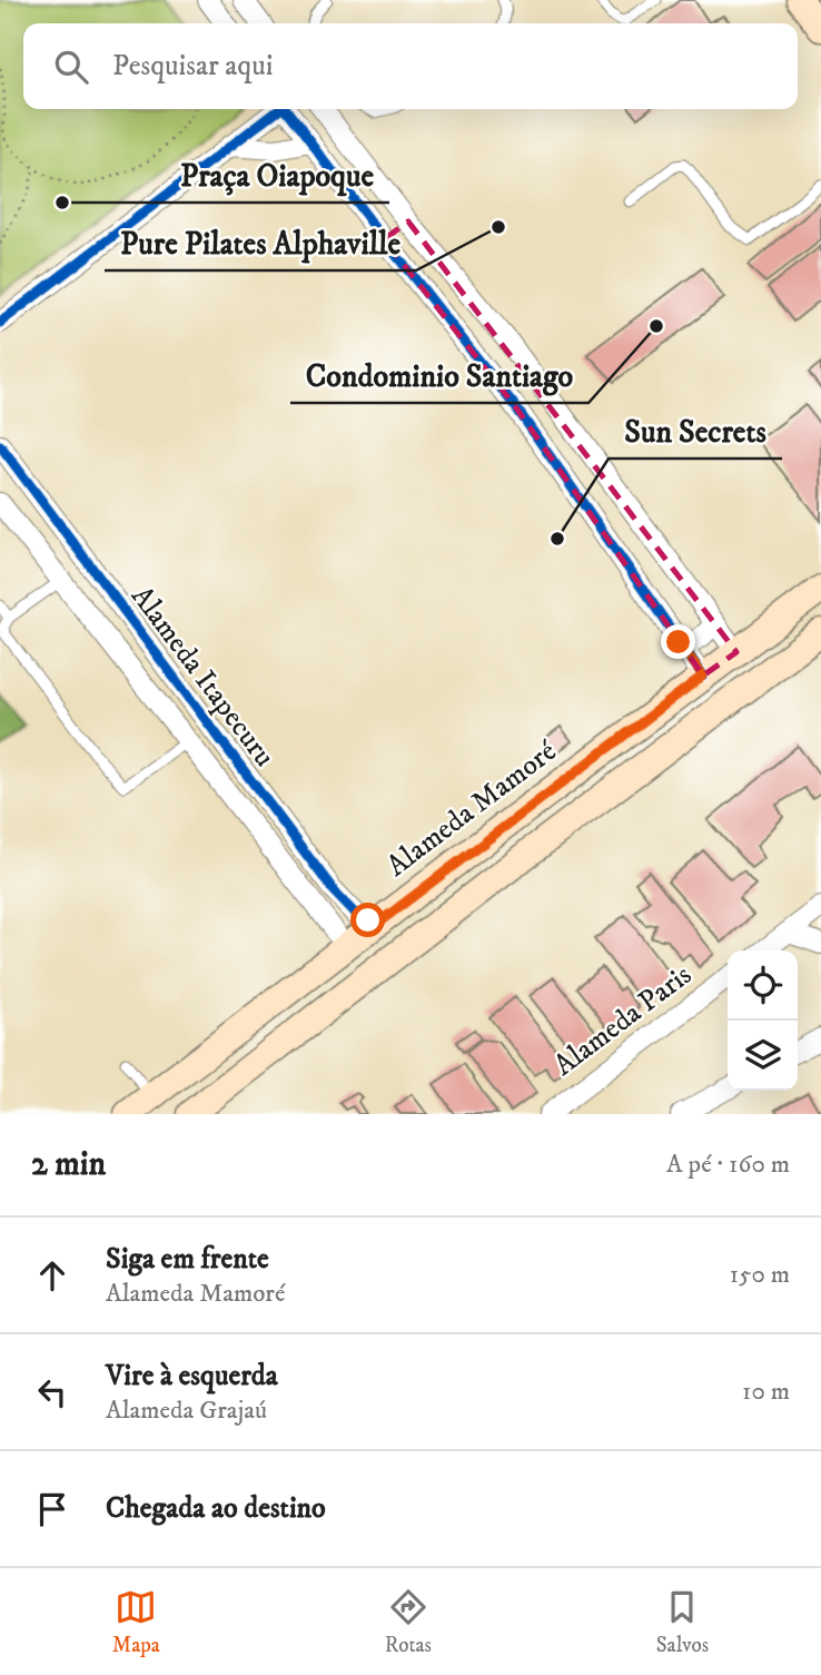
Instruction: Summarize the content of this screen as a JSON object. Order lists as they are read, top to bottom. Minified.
{"streets":{"main road":["Alameda Mamoré"],"street":["Alameda Itapecuru","Alameda Paris"]},"crossings":[["Alameda Itapecuru","Alameda Mamoré"]],"places":["Praça Oiapoque","Pure Pilates Alphaville","Condominio Santiago","Sun Secrets"],"page":{"search":"Pesquisar aqui","heading":["2 min","A pé · 160 m"],"list":[["Siga em frente","Alameda Mamoré","150 m"],["Vire à esquerda","Alameda Grajaú","10 m"],"Chegada ao destino"],"nav":["Mapa","Rotas","Salvos"]}}
